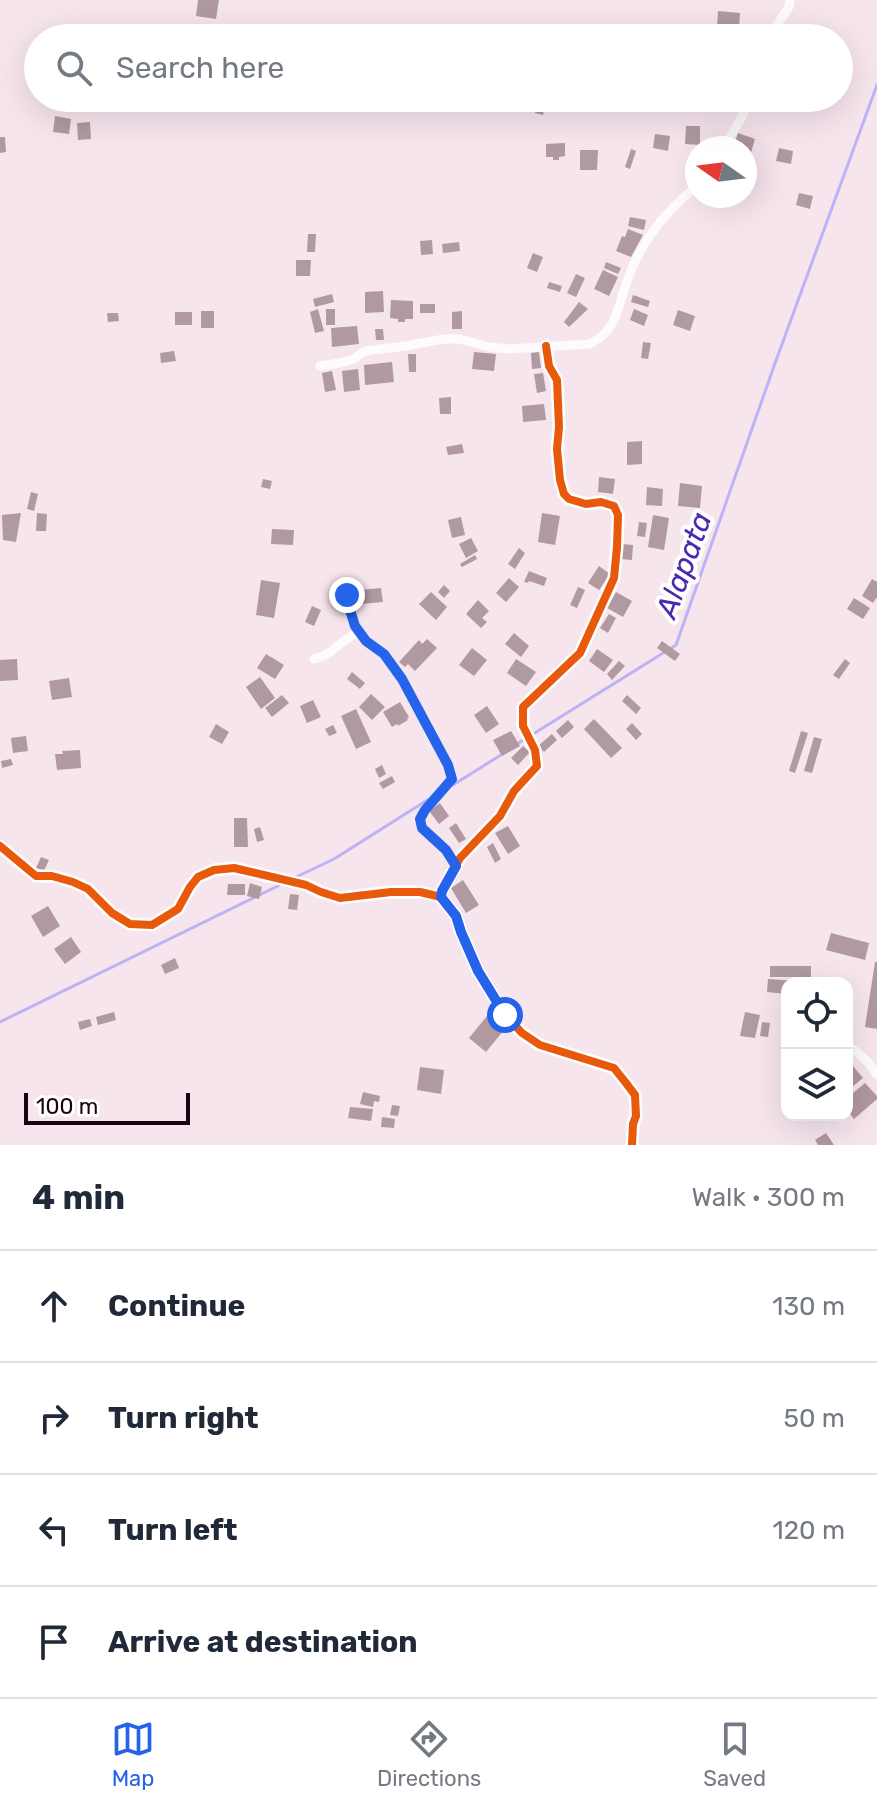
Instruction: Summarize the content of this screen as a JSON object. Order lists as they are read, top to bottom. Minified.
{"water":["Alapata"],"scale_bar":"100 m","north":"left","page":{"search":"Search here","scale":"100 m","heading":["4 min","Walk · 300 m"],"list":[["Continue","130 m"],["Turn right","50 m"],["Turn left","120 m"],"Arrive at destination"],"nav":["Map","Directions","Saved"]}}
